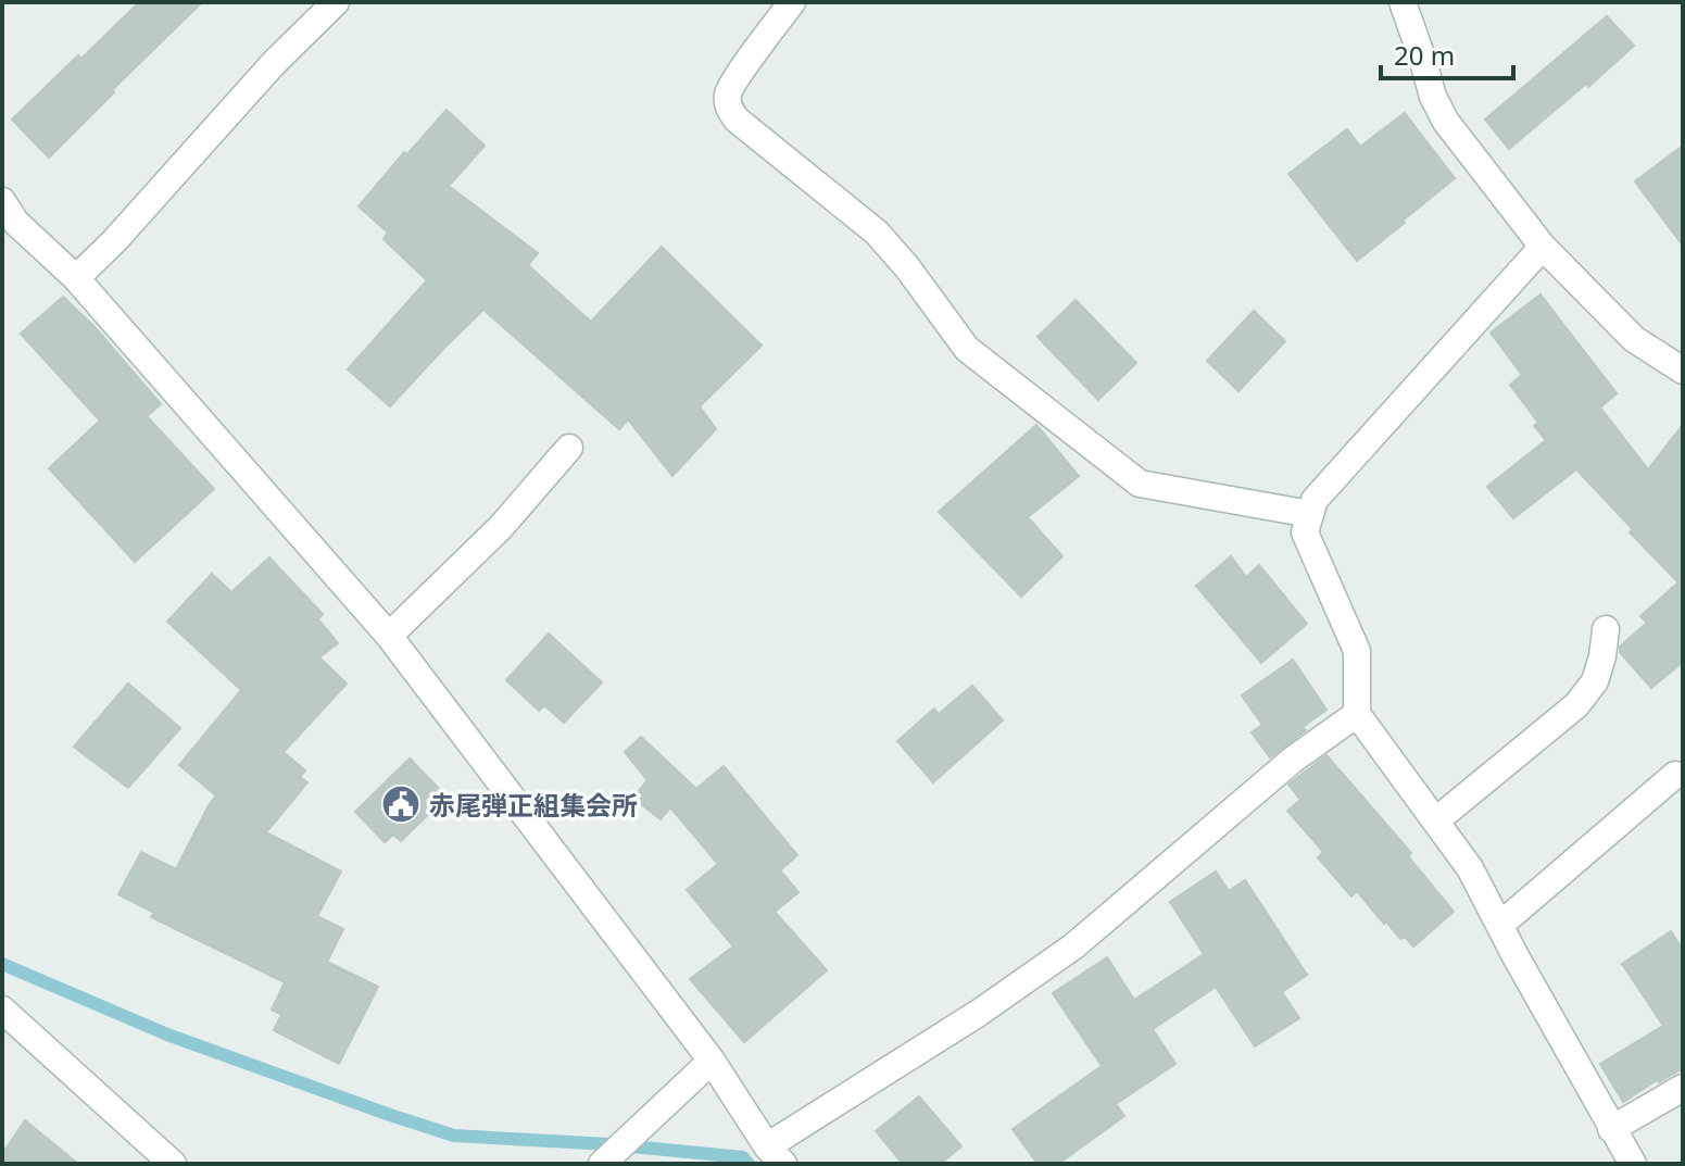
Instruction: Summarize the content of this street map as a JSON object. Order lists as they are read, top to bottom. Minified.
{"places":{"public building":["赤尾弾正組集会所"]},"scale_bar":"20 m"}
